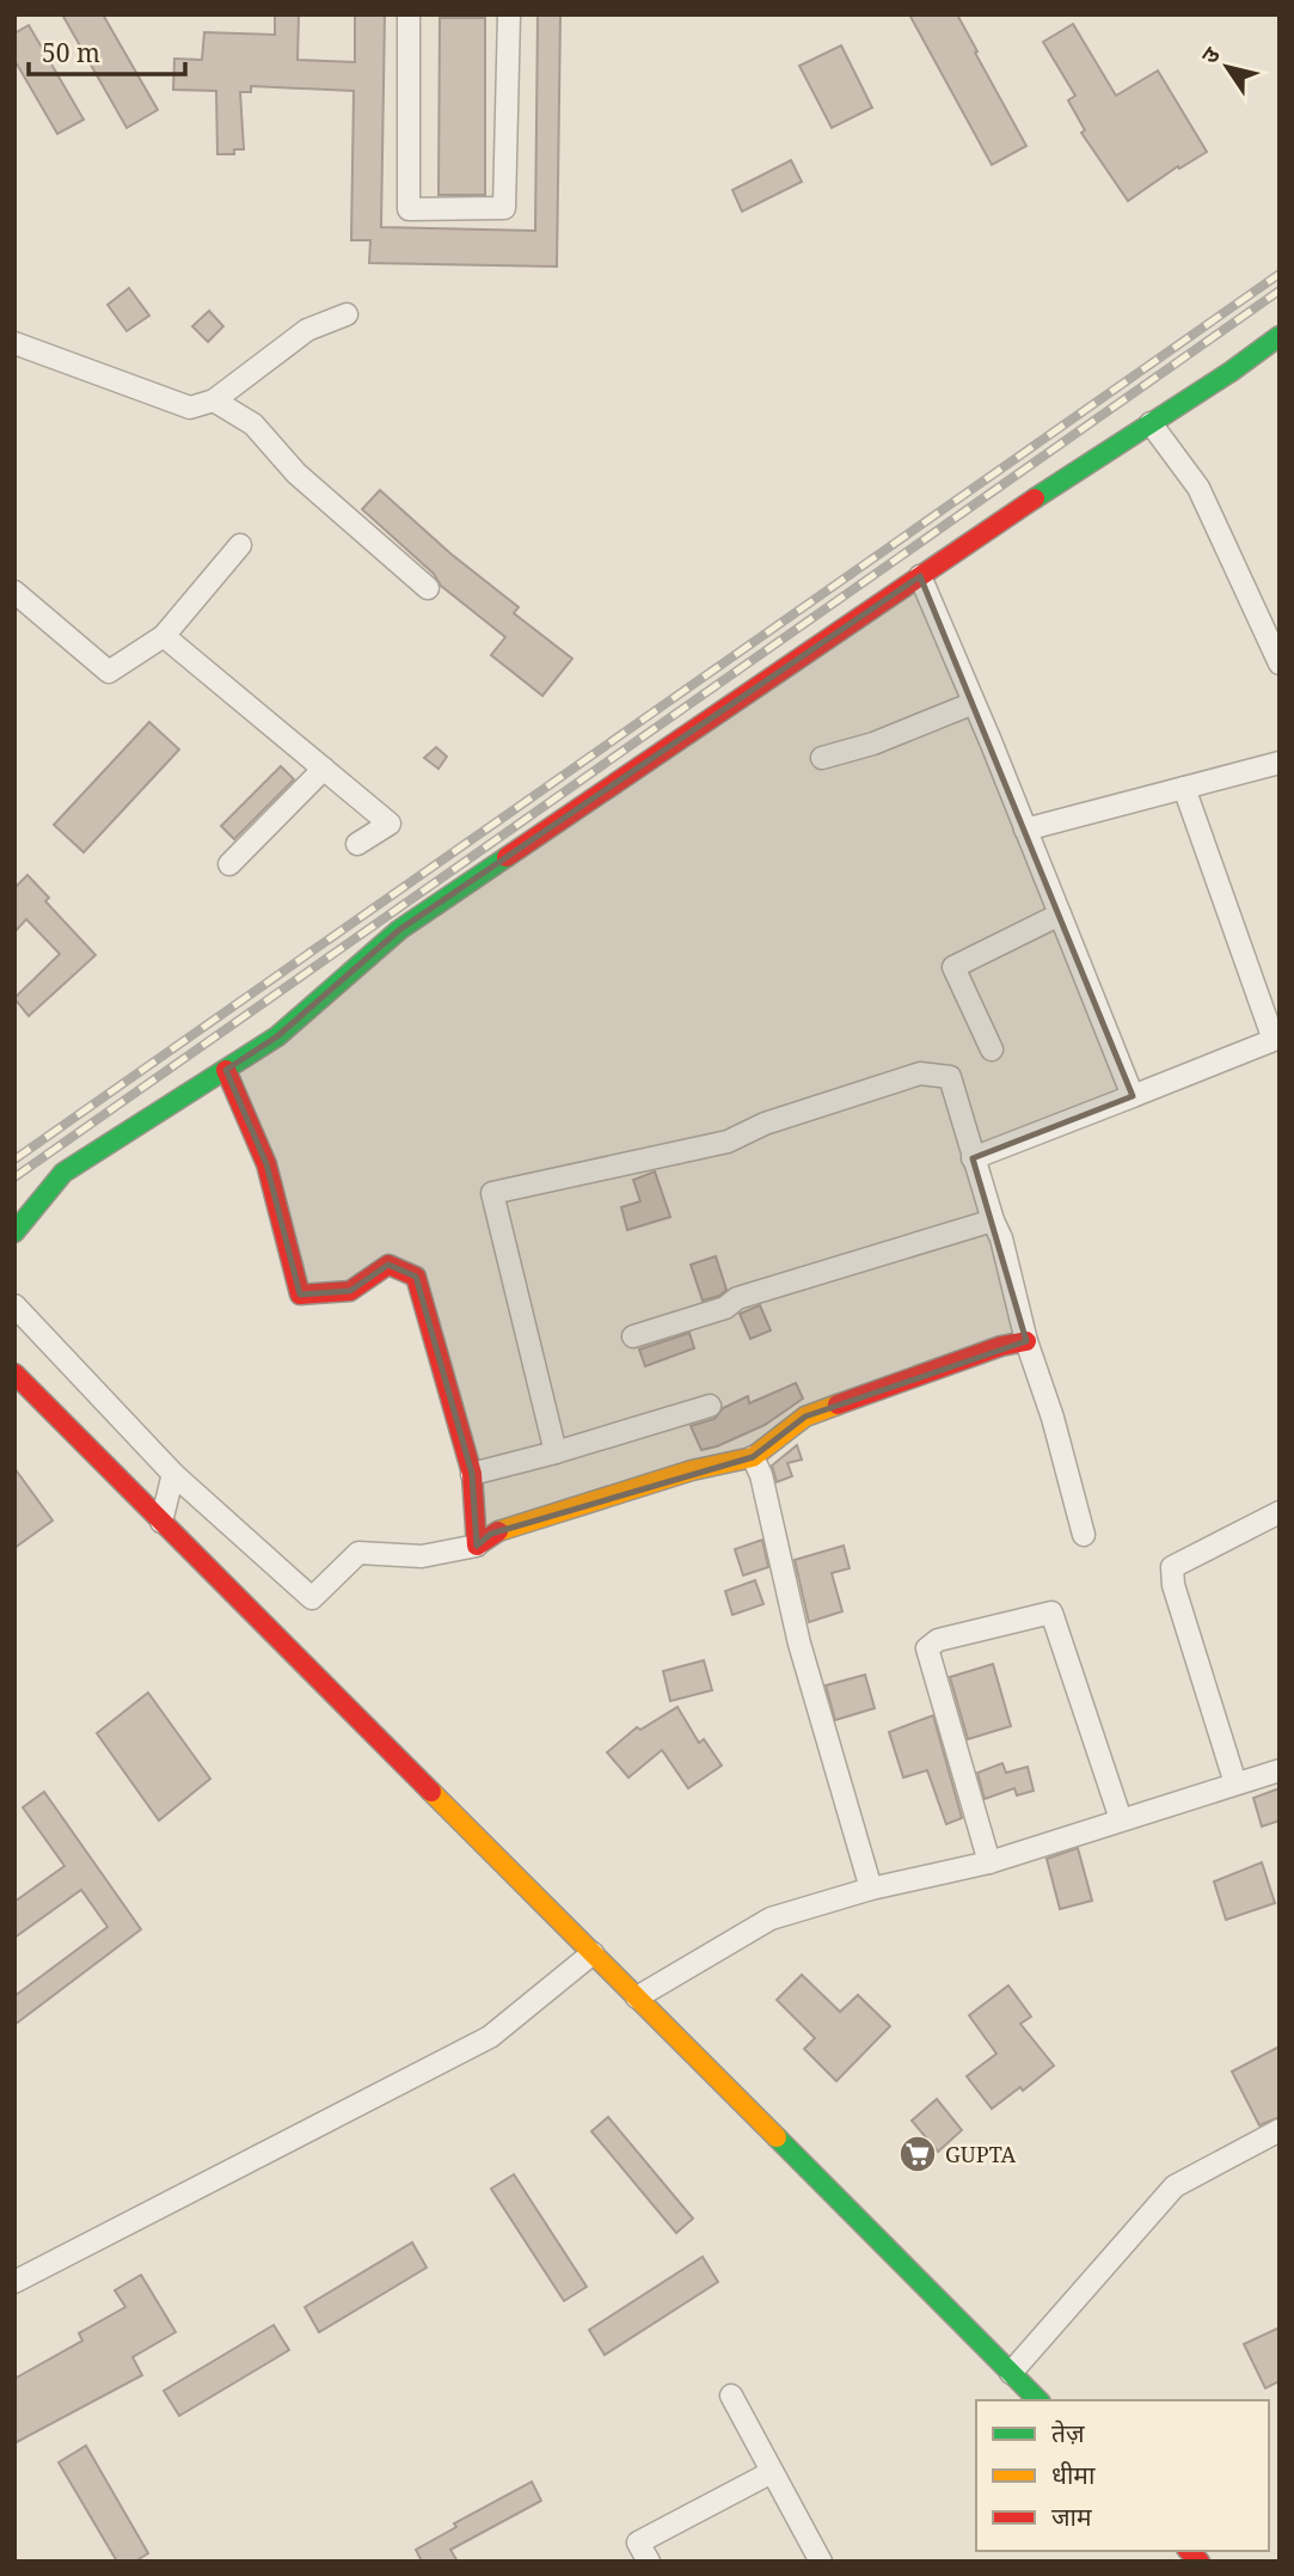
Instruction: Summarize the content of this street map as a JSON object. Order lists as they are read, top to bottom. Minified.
{"places":{"supermarket":["GUPTA"]},"legend":["तेज़","धीमा","जाम"],"scale_bar":"50 m","north":"top left"}
